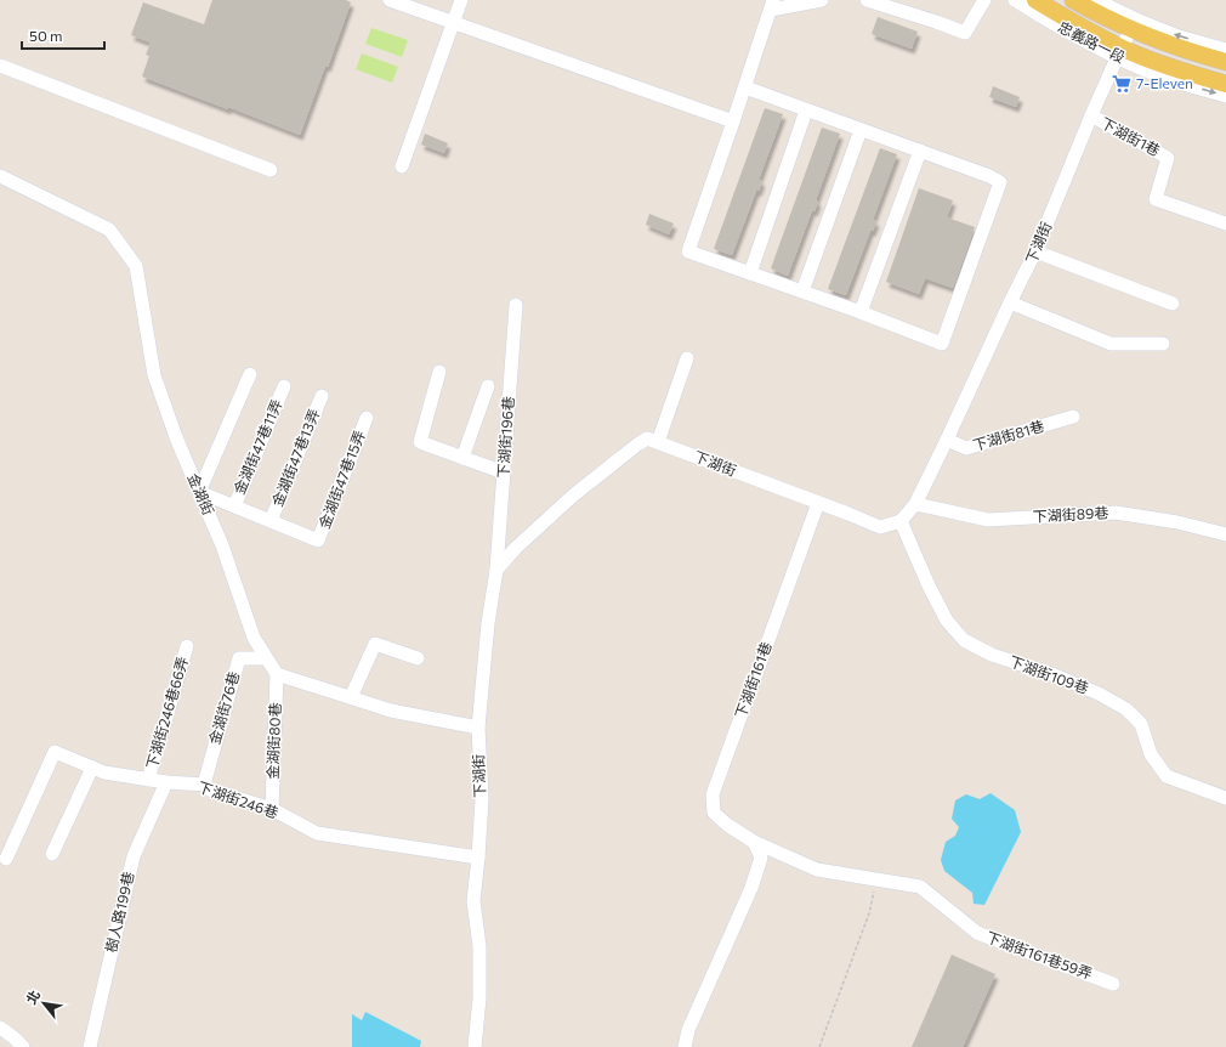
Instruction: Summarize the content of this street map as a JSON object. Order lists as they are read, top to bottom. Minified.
{"streets":{"main road":["忠義路一段"],"street":["下湖街1巷","下湖街","下湖街81巷","下湖街196巷","金湖街47巷11弄","金湖街47巷13弄","金湖街47巷15弄","金湖街","下湖街89巷","下湖街109巷","下湖街161巷","金湖街76巷","下湖街246巷66弄","金湖街80巷","下湖街246巷","樹人路199巷","下湖街161巷59弄"]},"crossings":[["忠義路一段","下湖街"],["下湖街1巷","下湖街"],["下湖街","下湖街81巷"],["下湖街","下湖街196巷"],["下湖街","下湖街89巷"],["下湖街","下湖街109巷"],["下湖街","下湖街161巷"],["下湖街","下湖街246巷"],["金湖街47巷13弄","金湖街47巷15弄"],["金湖街","金湖街76巷"],["金湖街","金湖街80巷"],["下湖街161巷","下湖街161巷59弄"],["金湖街76巷","下湖街246巷"],["下湖街246巷66弄","下湖街246巷"],["金湖街80巷","下湖街246巷"],["下湖街246巷","樹人路199巷"]],"places":{"supermarket":["7-Eleven"]},"scale_bar":"50 m","north":"top left"}
